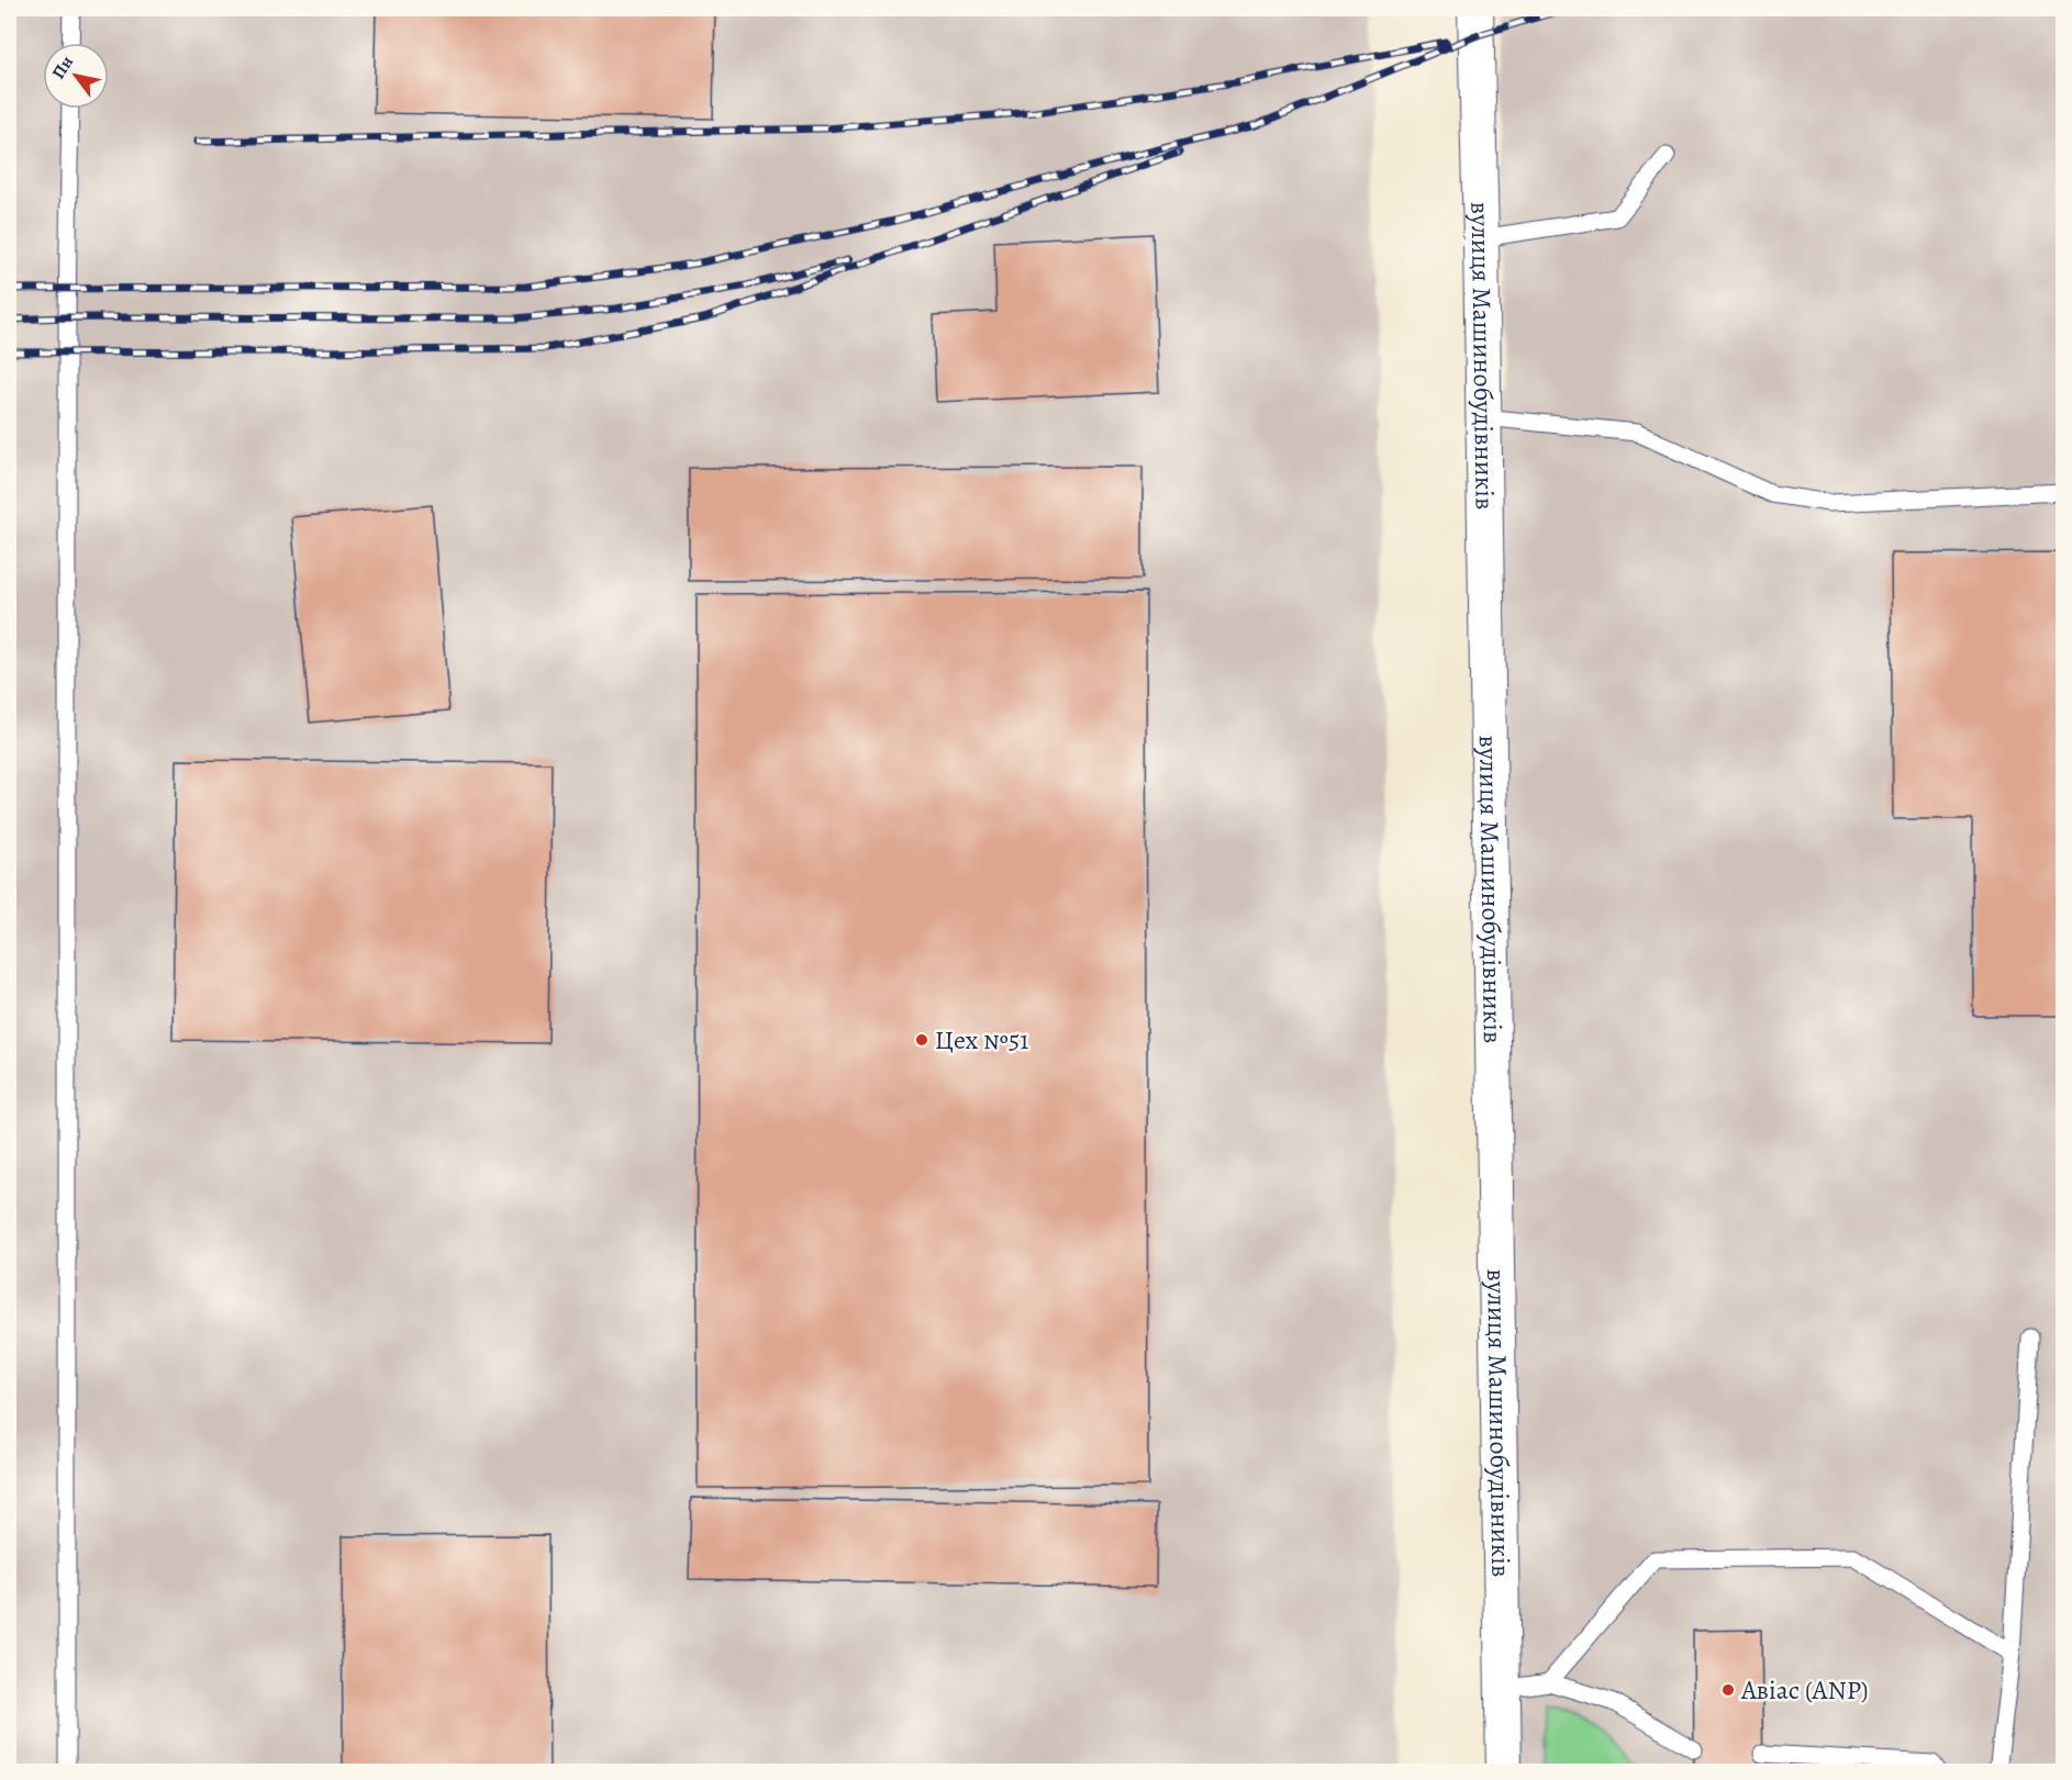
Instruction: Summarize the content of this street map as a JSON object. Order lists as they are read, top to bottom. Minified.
{"streets":{"street":["вулиця Машинобудівників"]},"places":["Цех №51","Авіас (ANP)"],"north":"top left"}
